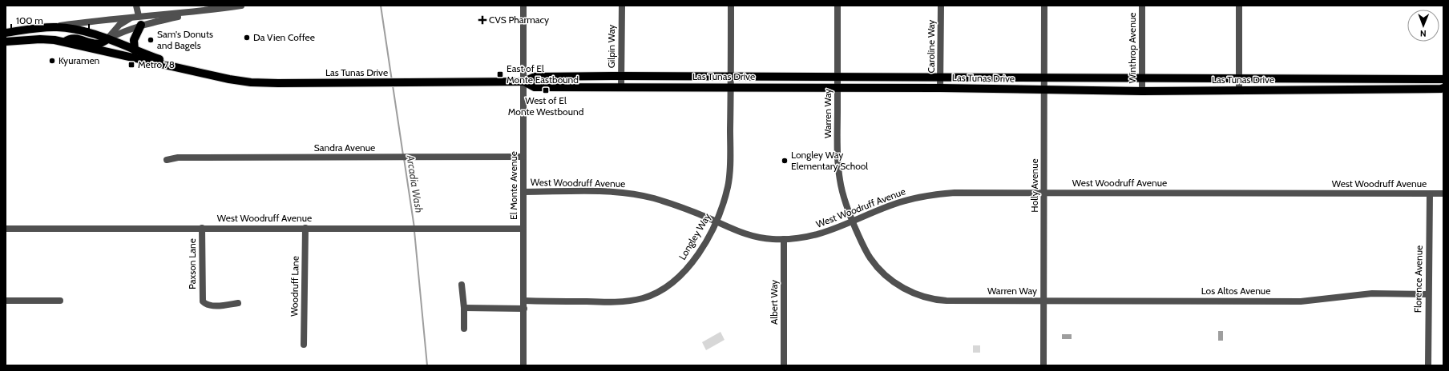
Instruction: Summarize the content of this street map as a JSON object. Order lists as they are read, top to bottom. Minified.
{"streets":{"main road":["Las Tunas Drive"],"street":["Gilpin Way","Caroline Way","Winthrop Avenue","Warren Way","Sandra Avenue","West Woodruff Avenue","El Monte Avenue","Holly Avenue","Longley Way","Paxson Lane","Florence Avenue","Woodruff Lane","Los Altos Avenue","Albert Way"]},"crossings":[["Gilpin Way","Las Tunas Drive"],["Caroline Way","Las Tunas Drive"],["Winthrop Avenue","Las Tunas Drive"],["Las Tunas Drive","Warren Way"],["Las Tunas Drive","El Monte Avenue"],["Las Tunas Drive","Holly Avenue"],["Las Tunas Drive","Longley Way"],["Warren Way","West Woodruff Avenue"],["Warren Way","Holly Avenue"],["Warren Way","Los Altos Avenue"],["Sandra Avenue","El Monte Avenue"],["West Woodruff Avenue","El Monte Avenue"],["West Woodruff Avenue","Holly Avenue"],["West Woodruff Avenue","Longley Way"],["West Woodruff Avenue","Paxson Lane"],["West Woodruff Avenue","Florence Avenue"],["West Woodruff Avenue","Woodruff Lane"],["West Woodruff Avenue","Albert Way"],["El Monte Avenue","Longley Way"],["Holly Avenue","Los Altos Avenue"],["Florence Avenue","Los Altos Avenue"]],"water":["Arcadia Wash"],"places":{"health":["CVS Pharmacy"],"other":["Da Vien Coffee","Sam's Donuts and Bagels","Kyuramen","Longley Way Elementary School"],"transit":["Metro 78","East of El Monte Eastbound","West of El Monte Westbound"]},"scale_bar":"100 m","north":"bottom"}
